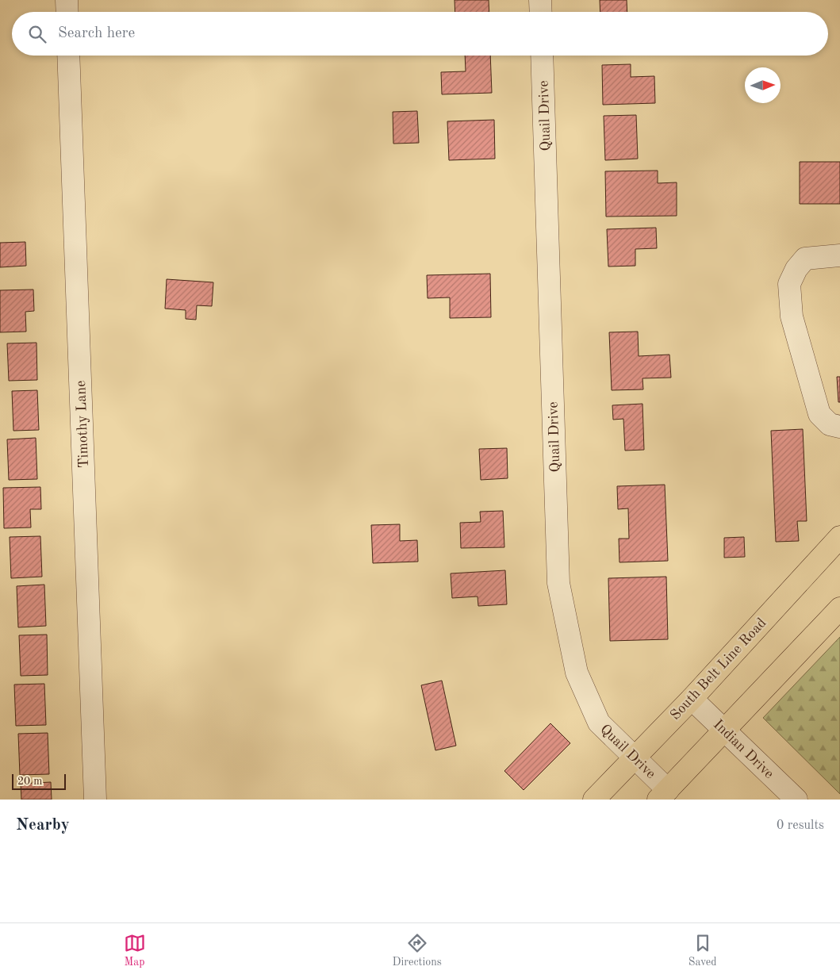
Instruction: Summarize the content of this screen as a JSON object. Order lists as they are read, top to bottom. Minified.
{"streets":{"main road":["South Belt Line Road"],"street":["Quail Drive","Timothy Lane","Indian Drive"]},"crossings":[["Quail Drive","South Belt Line Road"],["South Belt Line Road","Indian Drive"]],"scale_bar":"20 m","north":"right","page":{"search":"Search here","scale":"20 m","heading":["Nearby","0 results"],"nav":["Map","Directions","Saved"]}}
